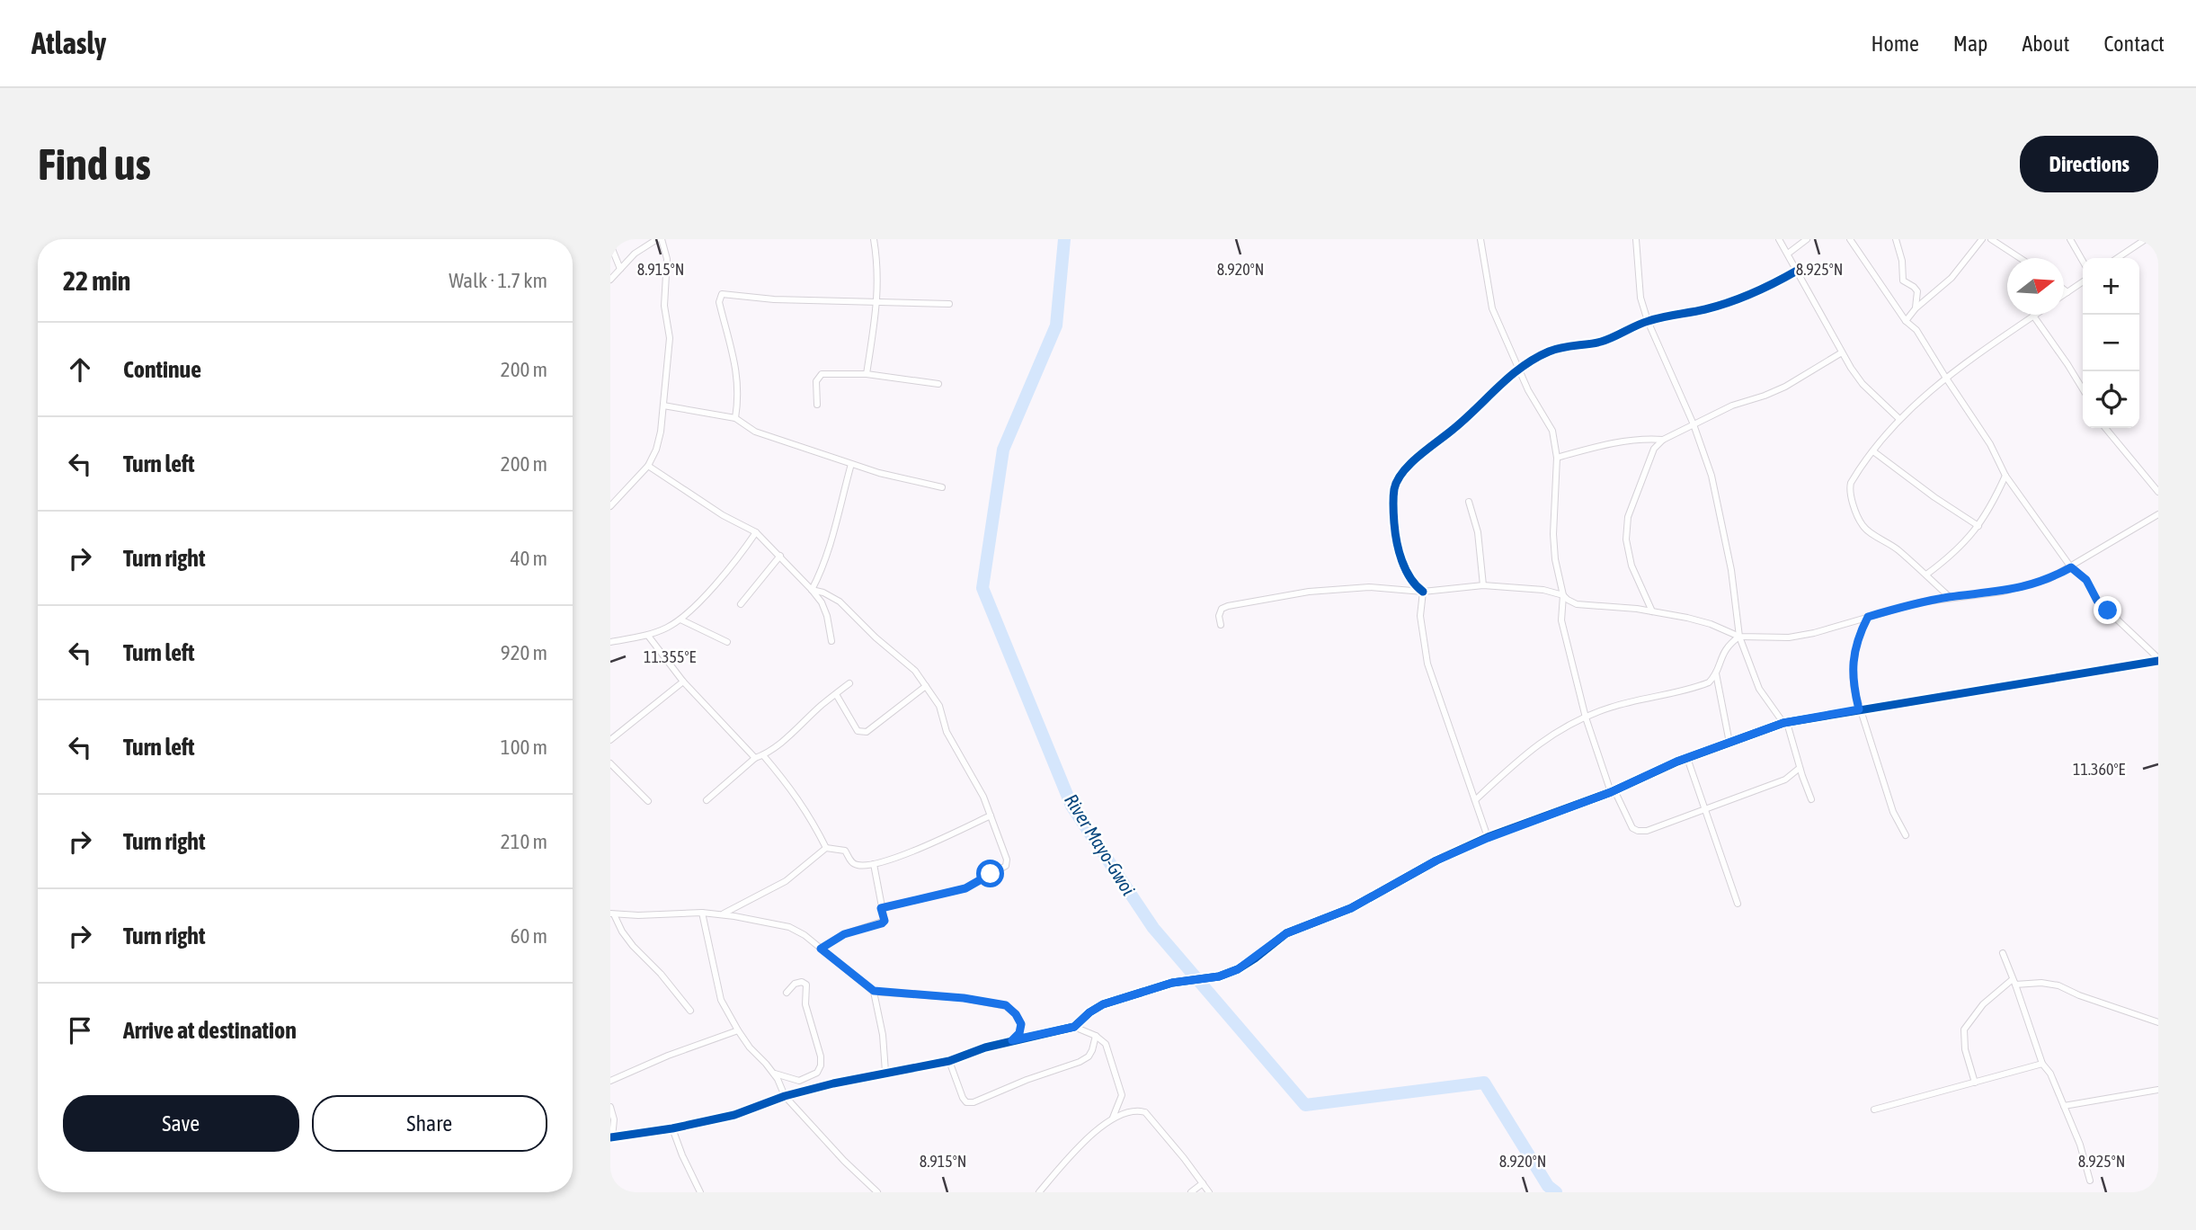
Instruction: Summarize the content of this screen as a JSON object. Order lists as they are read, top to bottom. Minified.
{"water":["River Mayo-Gwoi"],"north":"right","page":{"header":"Atlasly","nav":["Home","Map","About","Contact"],"buttons":["Directions",["Save","Share"]],"title":"Find us","heading":["22 min","Walk · 1.7 km"],"map_buttons":["+","−"],"list":[["Continue","200 m"],["Turn left","200 m"],["Turn right","40 m"],["Turn left","920 m"],["Turn left","100 m"],["Turn right","210 m"],["Turn right","60 m"],"Arrive at destination"]},"coordinates":["8.915°N","8.920°N","8.925°N","11.355°E","11.360°E"]}
